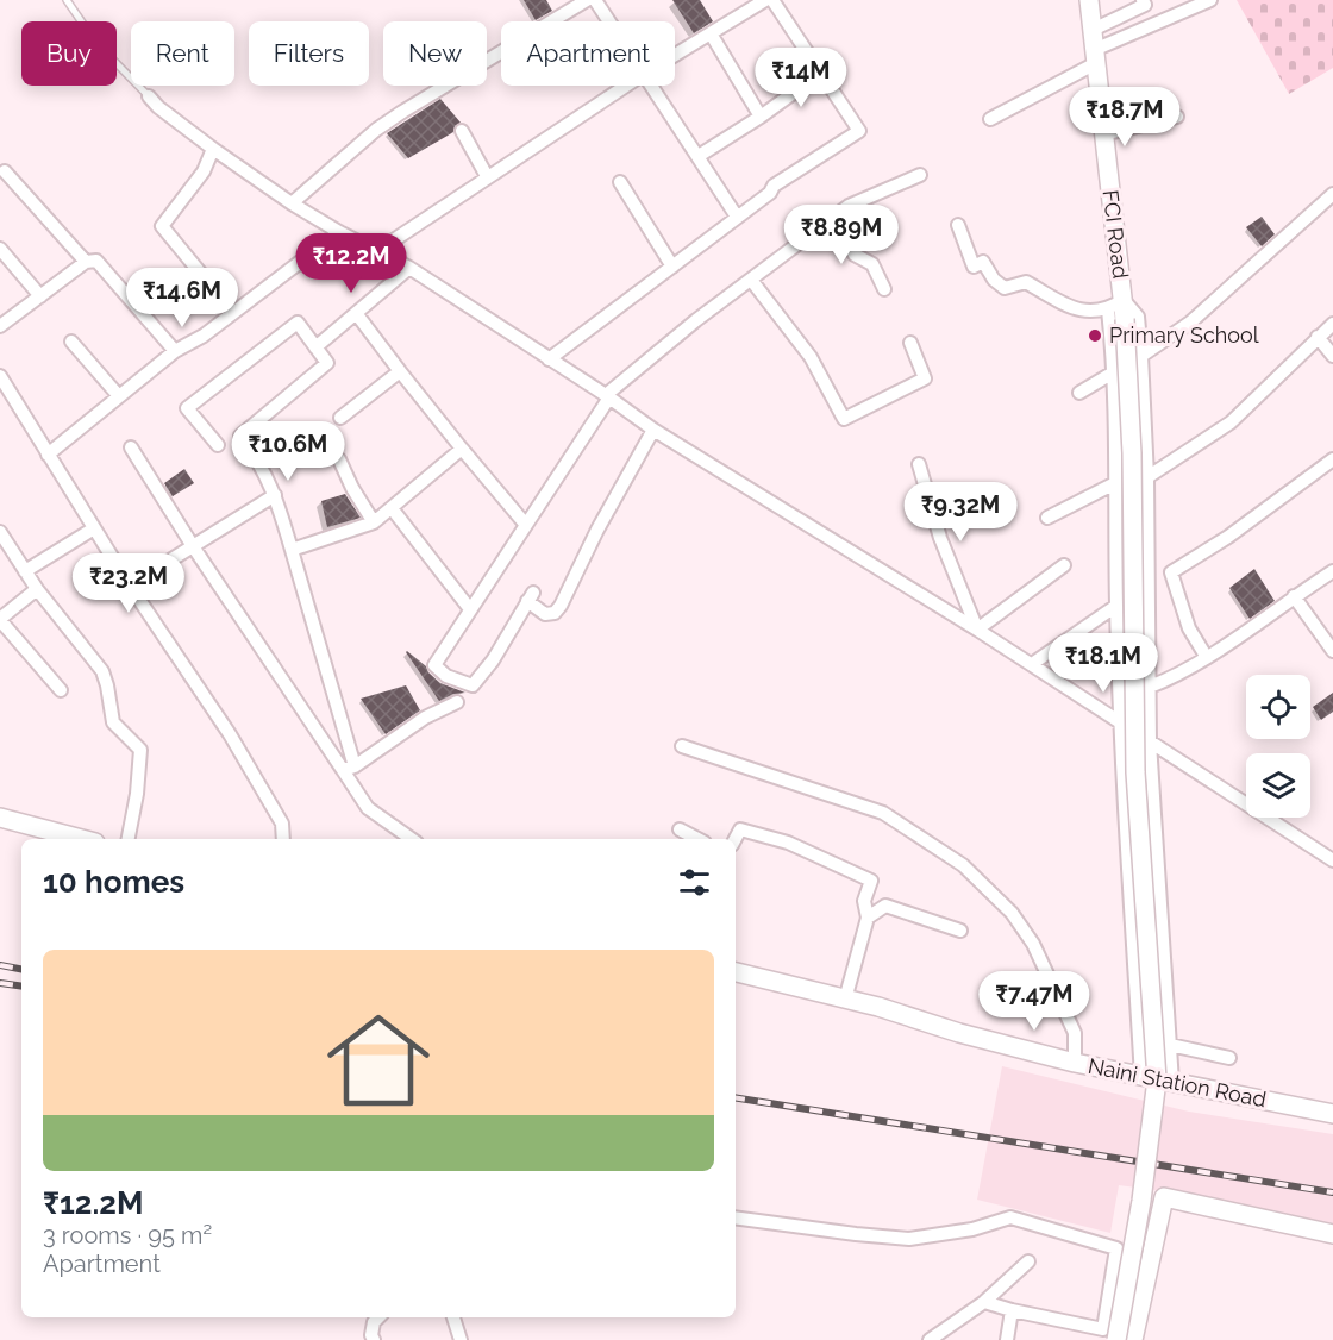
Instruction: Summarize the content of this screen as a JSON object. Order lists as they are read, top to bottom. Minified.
{"streets":{"main road":["FCI Road","Naini Station Road"]},"places":["Primary School"],"page":{"chip":["Buy","Rent","Filters","New","Apartment"],"price":["₹14M","₹18.7M","₹8.89M","₹12.2M","₹14.6M","₹10.6M","₹9.32M","₹23.2M","₹18.1M","₹7.47M"],"heading":"10 homes","list":[{"name":"₹12.2M","note":"3 rooms · 95 m² · Apartment"}]}}
